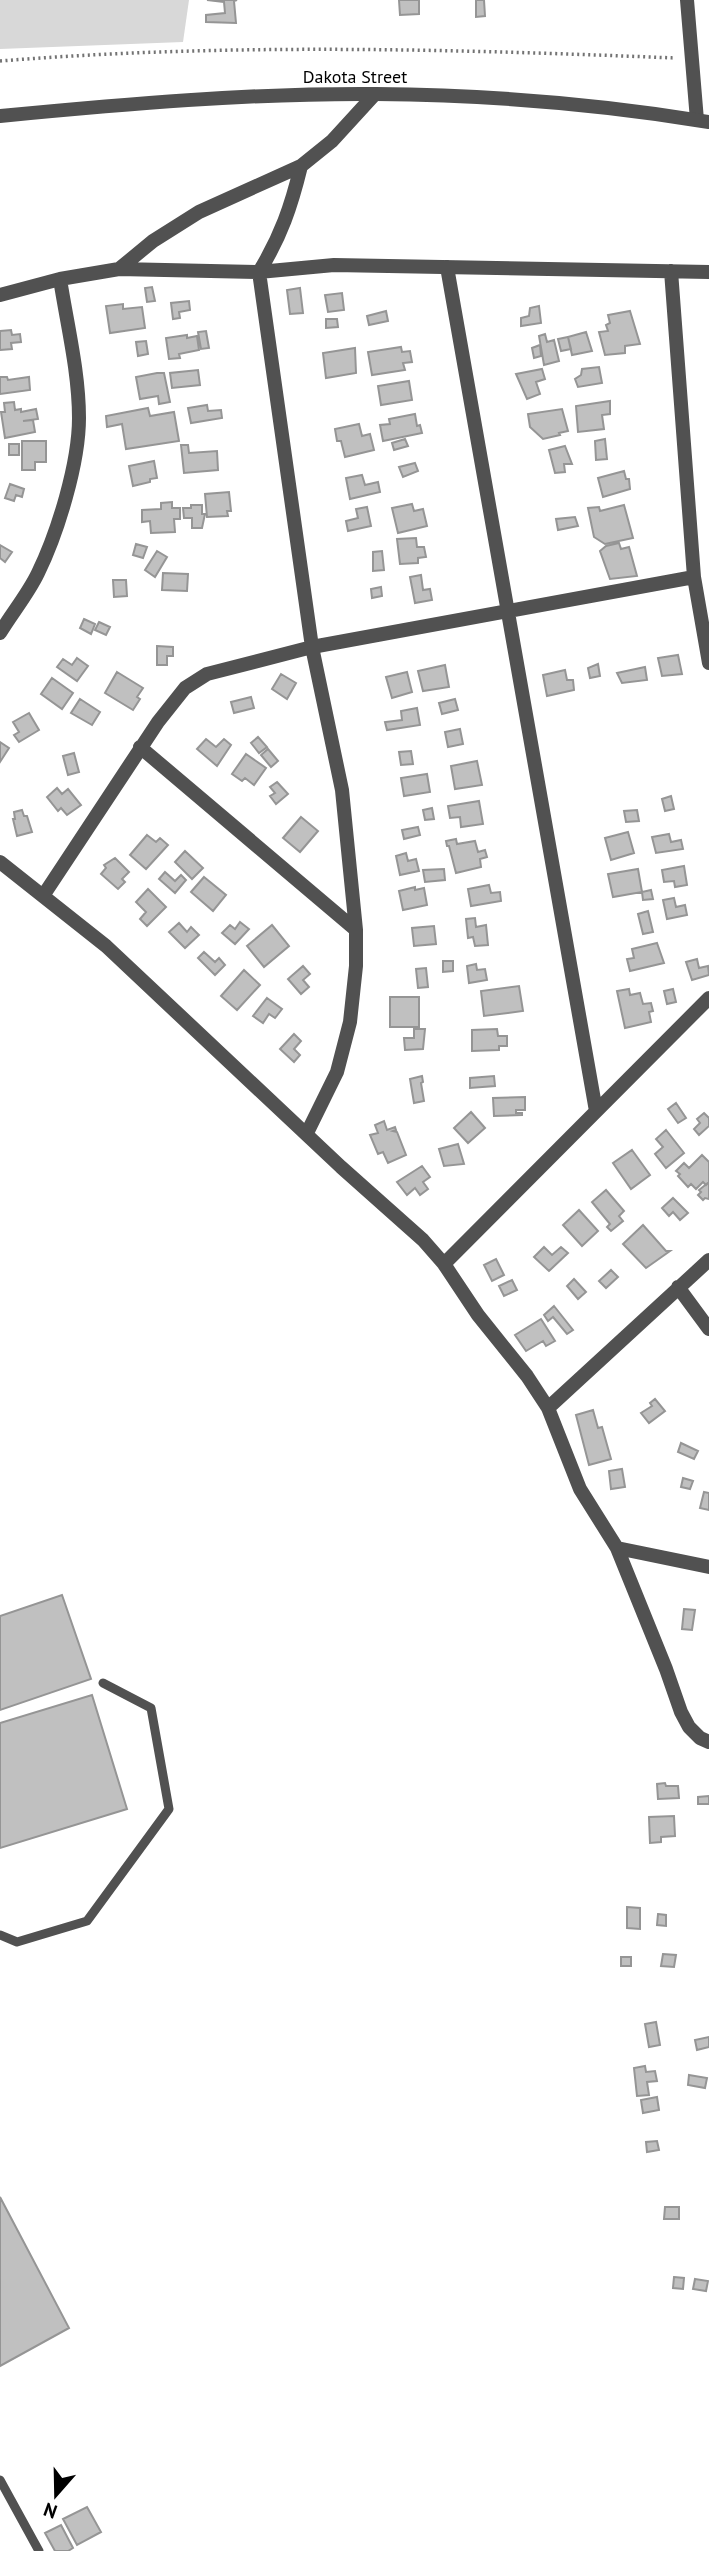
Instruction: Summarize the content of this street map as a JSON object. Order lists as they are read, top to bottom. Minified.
{"streets":{"street":["Dakota Street"]},"north":"bottom"}
